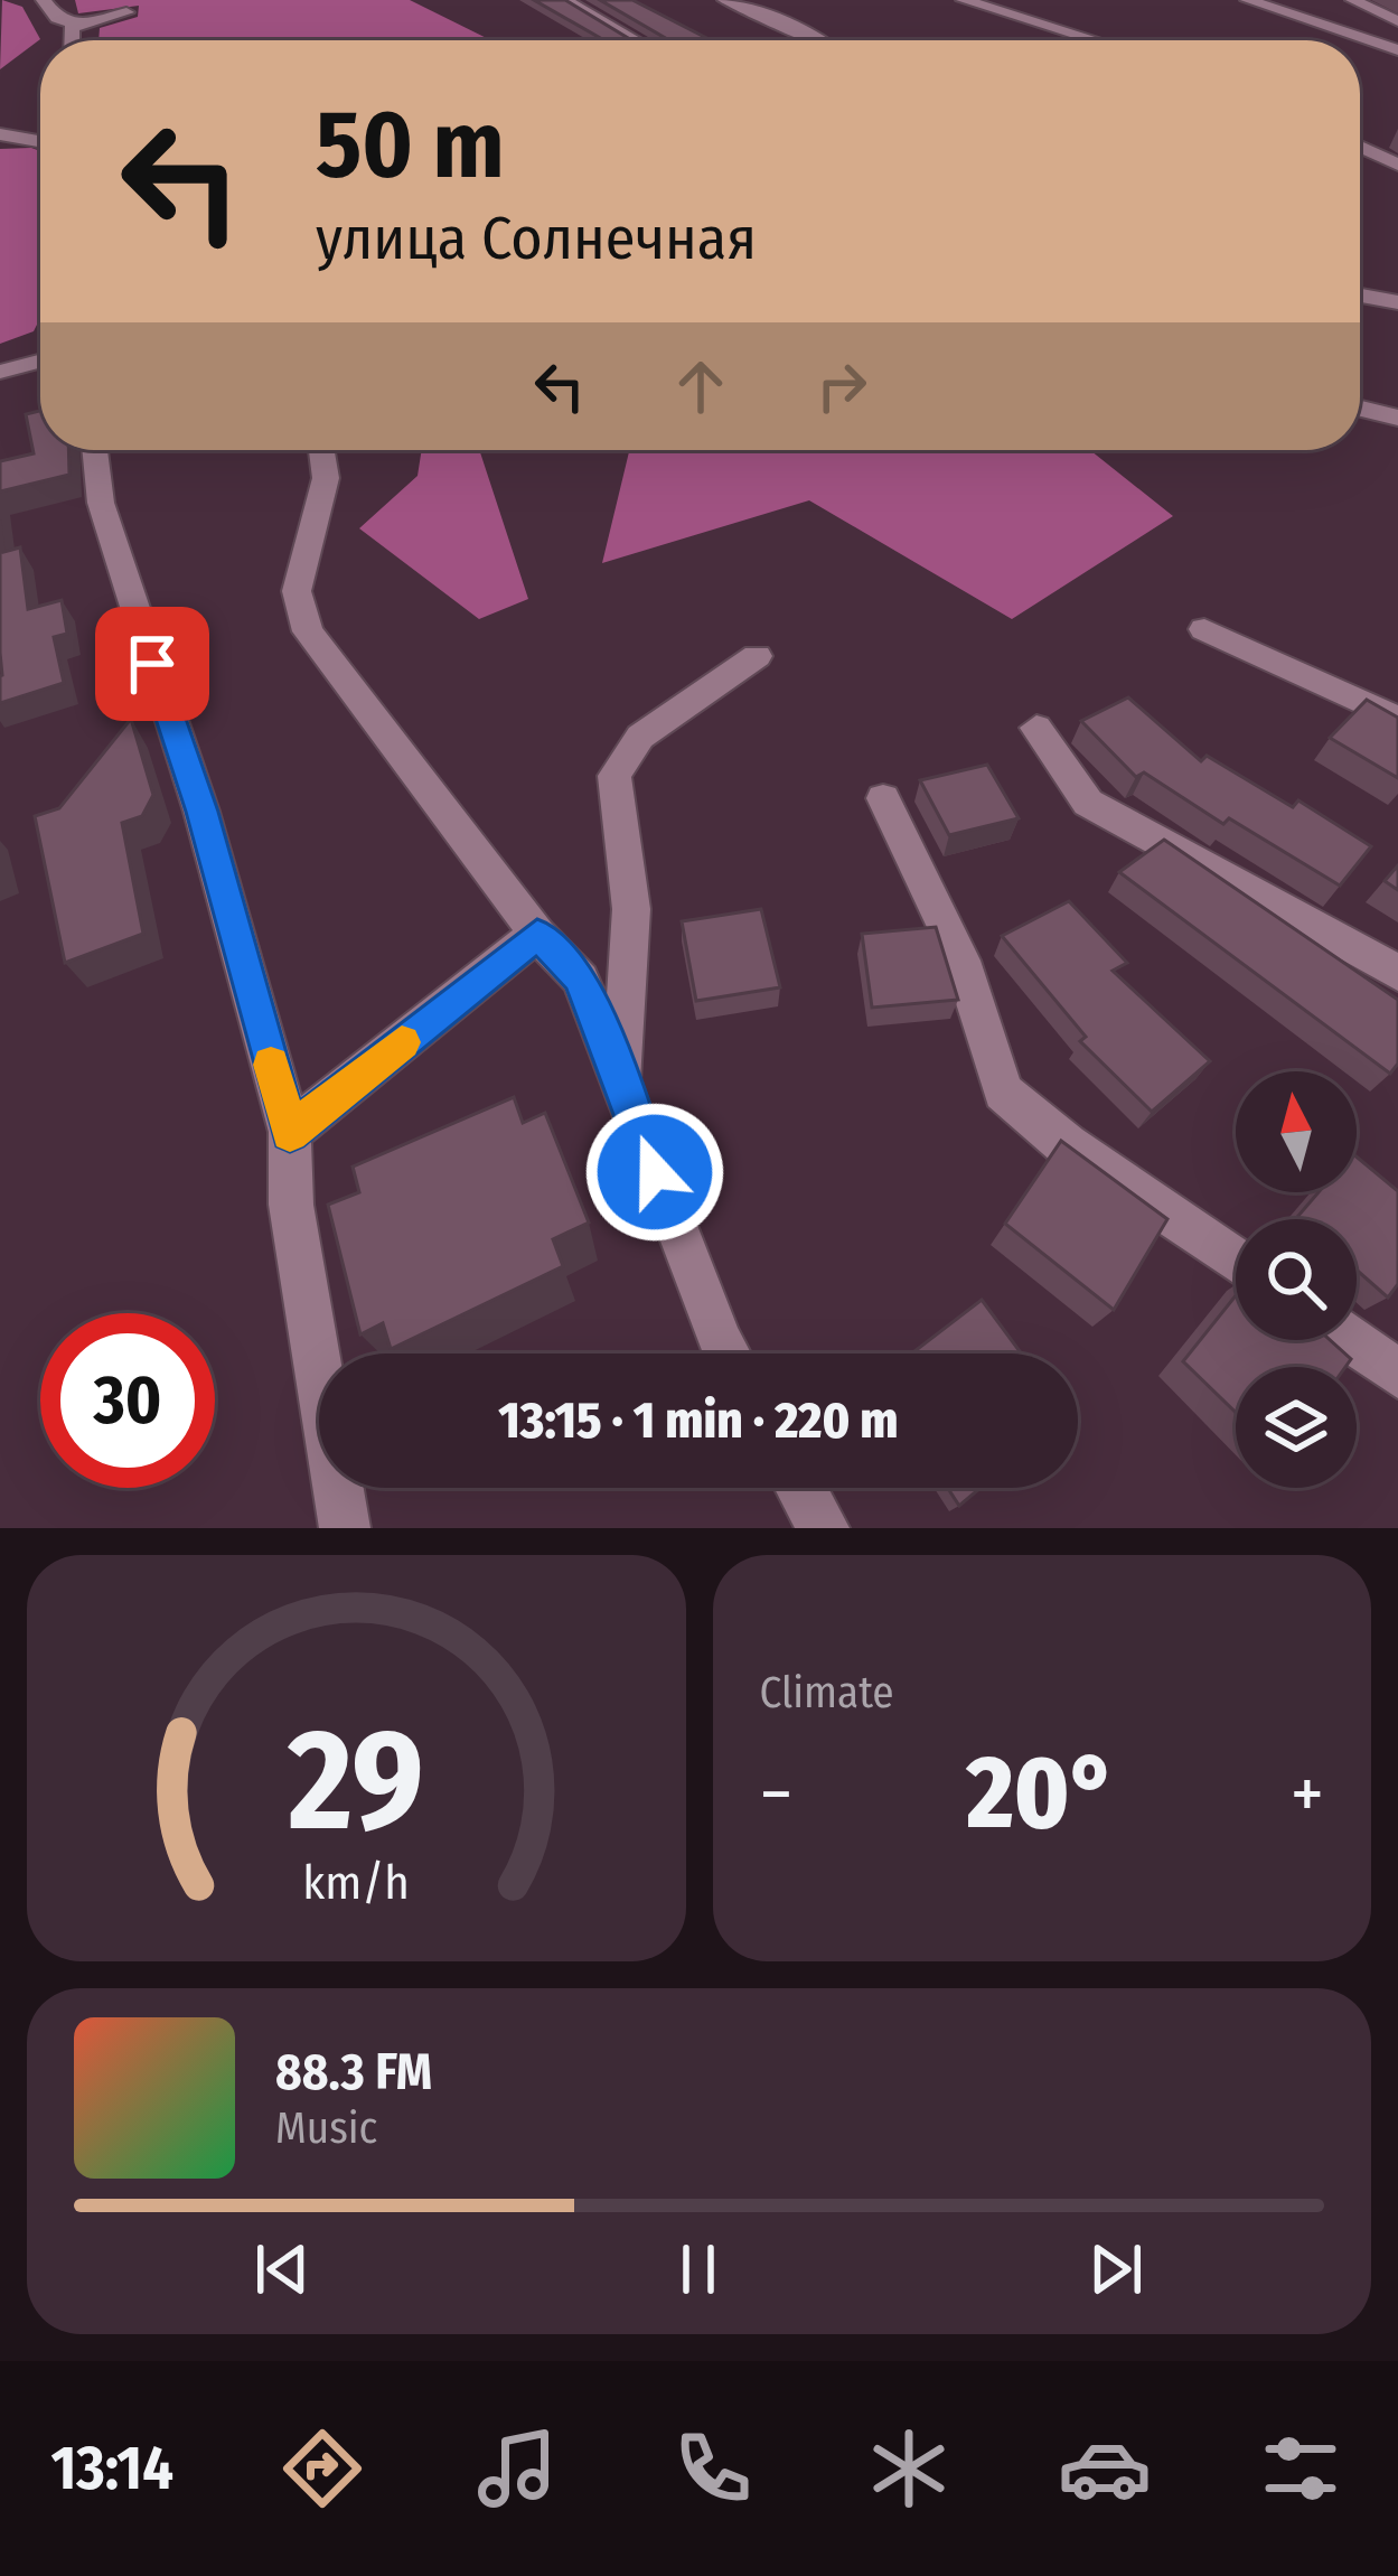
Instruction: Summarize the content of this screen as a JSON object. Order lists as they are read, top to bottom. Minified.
{"north":"top","page":{"turn":["50 m","улица Солнечная"],"limit":"30","trip":"13:15 · 1 min · 220 m","tile":"Climate","heat":["−","20°","+"],"song":["88.3 FM","Music"],"tabs":"13:14","gauge":["29","km/h"]}}
